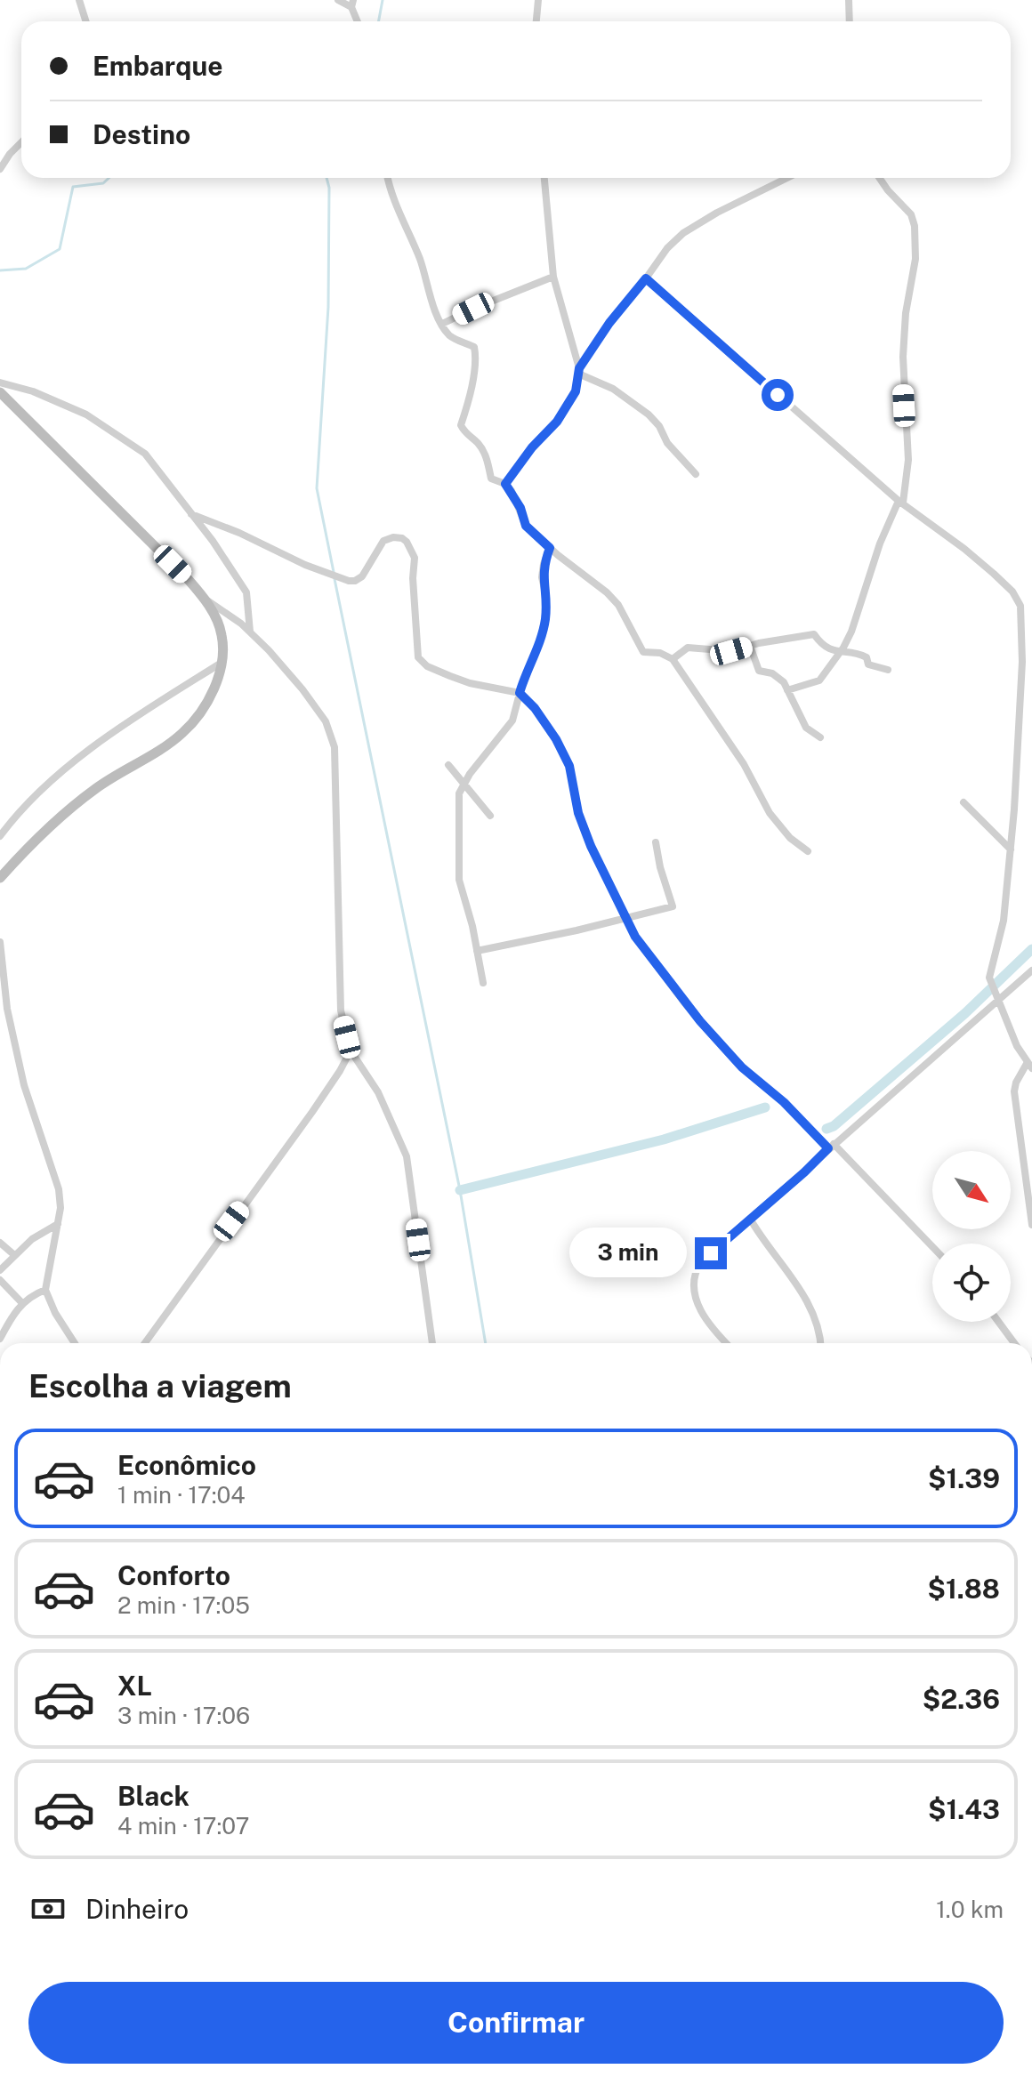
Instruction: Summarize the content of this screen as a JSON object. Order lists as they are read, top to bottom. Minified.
{"north":"bottom right","page":{"banner":["Embarque","Destino"],"bubble":"3 min","heading":"Escolha a viagem","list":[{"name":"Econômico","note":"1 min · 17:04","value":"$1.39"},{"name":"Conforto","note":"2 min · 17:05","value":"$1.88"},{"name":"XL","note":"3 min · 17:06","value":"$2.36"},{"name":"Black","note":"4 min · 17:07","value":"$1.43"}],"pay":["Dinheiro","1.0 km"],"buttons":"Confirmar"}}
